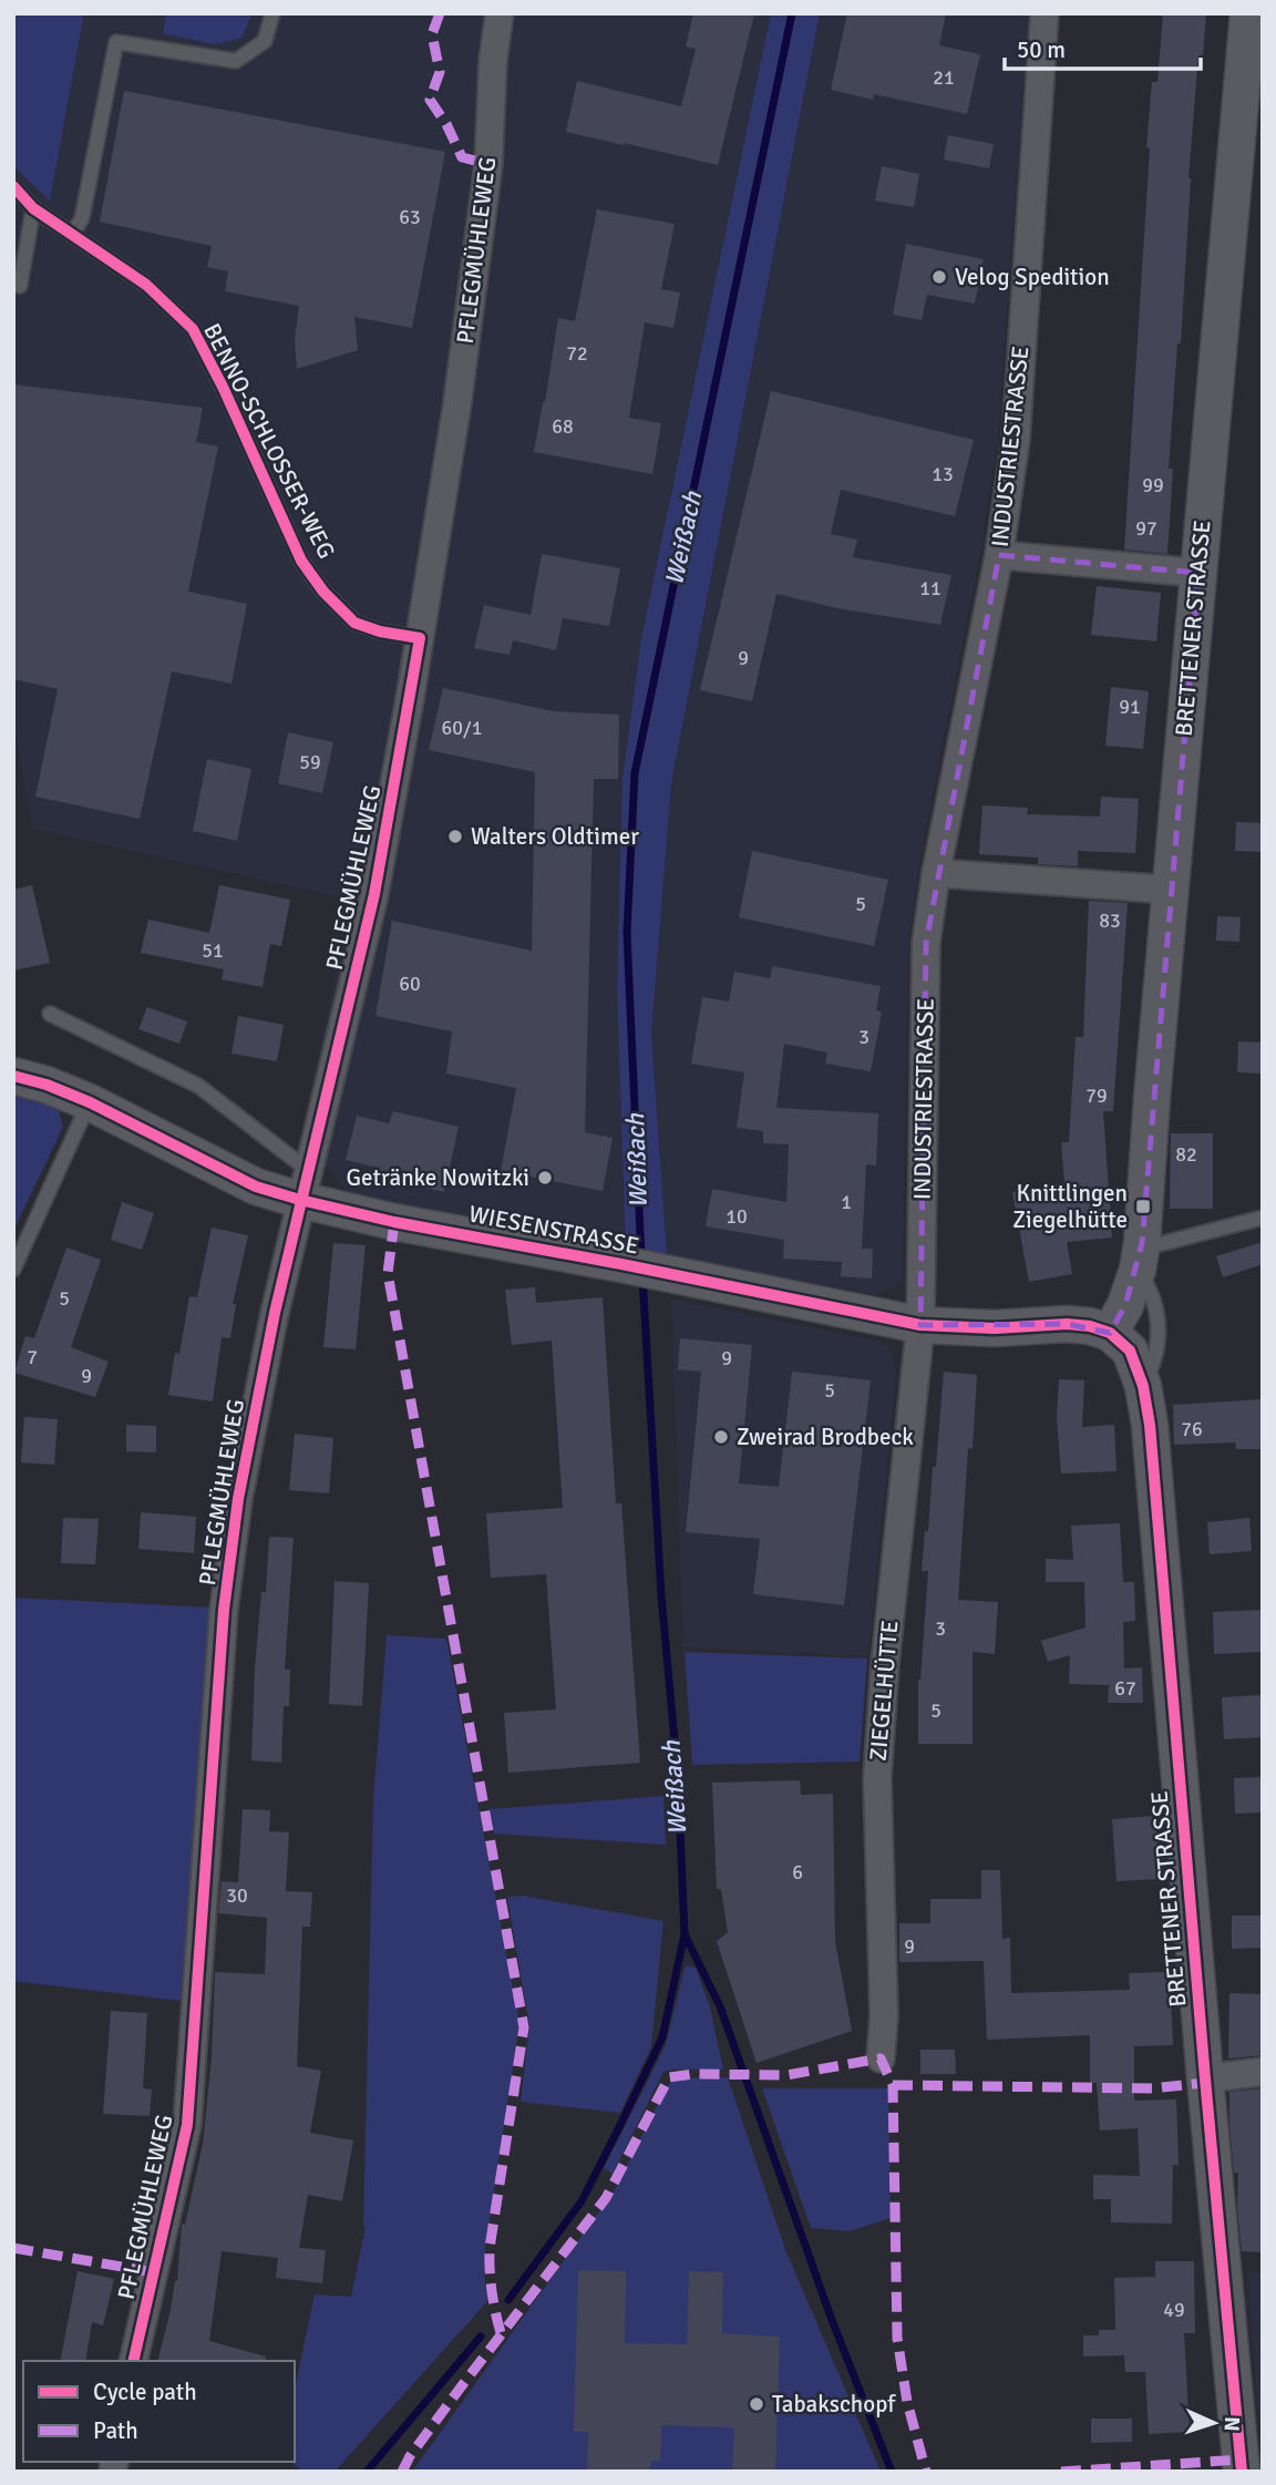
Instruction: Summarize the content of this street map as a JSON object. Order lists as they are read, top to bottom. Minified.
{"streets":{"street":["PFLEGMÜHLEWEG","INDUSTRIESTRASSE","BRETTENER STRASSE","WIESENSTRASSE","ZIEGELHÜTTE"],"lane":["BENNO-SCHLOSSER-WEG"]},"crossings":[["PFLEGMÜHLEWEG","BENNO-SCHLOSSER-WEG"],["PFLEGMÜHLEWEG","WIESENSTRASSE"],["INDUSTRIESTRASSE","WIESENSTRASSE"],["INDUSTRIESTRASSE","ZIEGELHÜTTE"],["BRETTENER STRASSE","WIESENSTRASSE"],["WIESENSTRASSE","ZIEGELHÜTTE"]],"water":["Weißach"],"places":{"other":["Velog Spedition","Walters Oldtimer","Getränke Nowitzki","Zweirad Brodbeck","Tabakschopf"],"transit":["Knittlingen Ziegelhütte"]},"house_numbers":["21","63","72","68","13","99","97","11","9","91","60/1","59","5","83","51","60","3","79","82","1","10","5","7","9","9","5","76","3","67","5","6","30","9","49"],"legend":["Cycle path","Path"],"scale_bar":"50 m","north":"right"}
